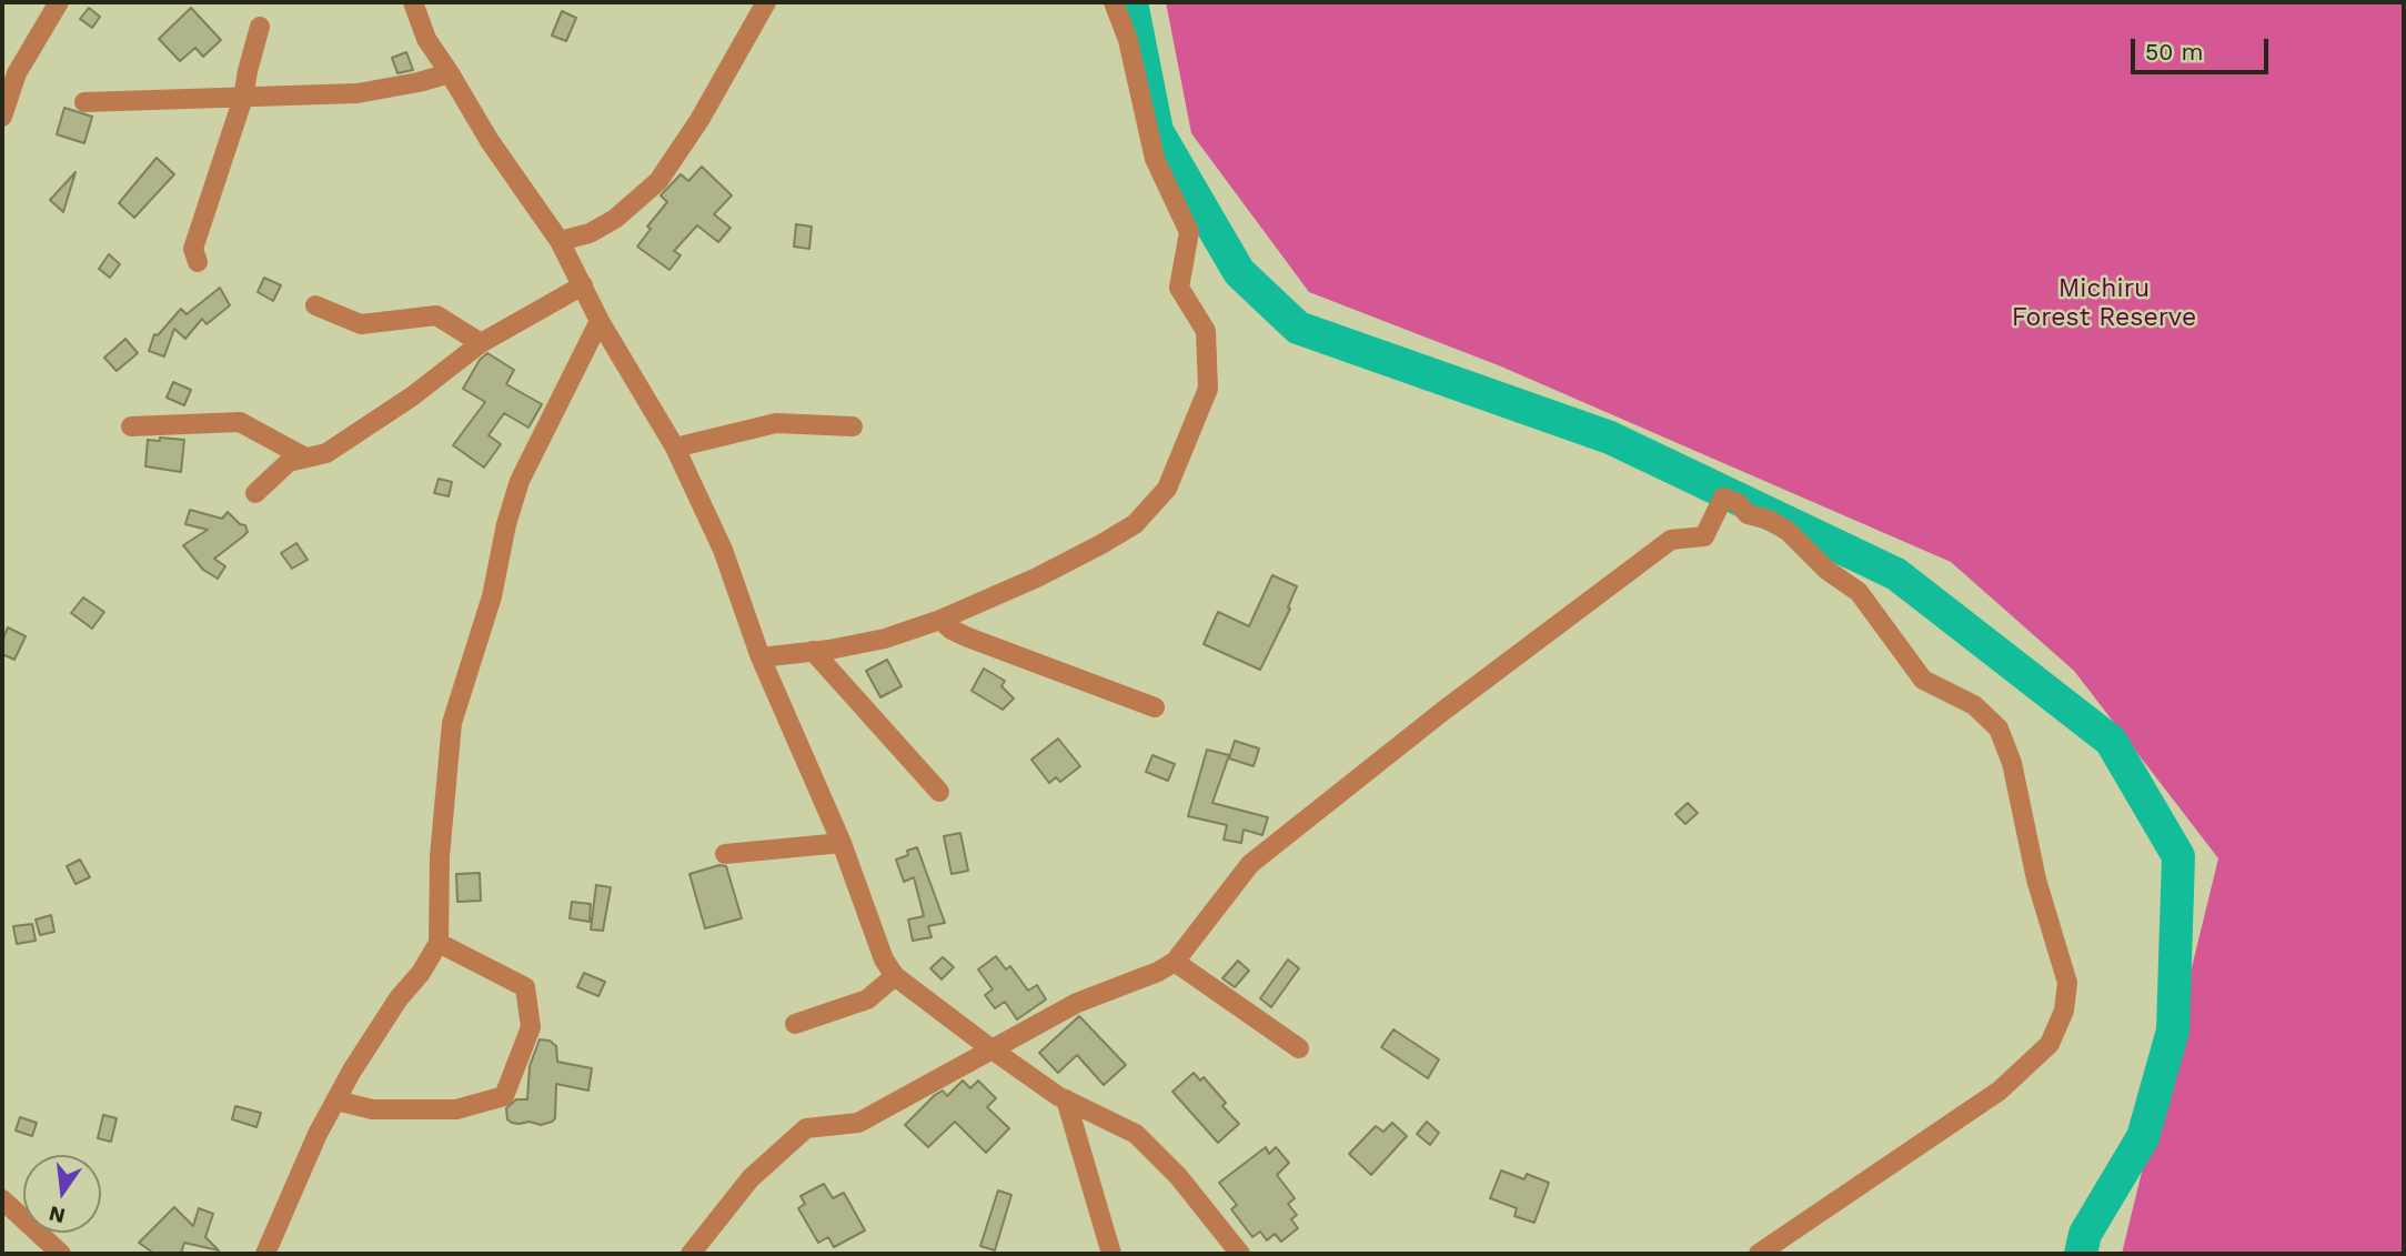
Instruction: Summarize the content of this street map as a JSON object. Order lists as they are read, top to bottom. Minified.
{"parks":["Michiru Forest Reserve"],"scale_bar":"50 m","north":"bottom"}
